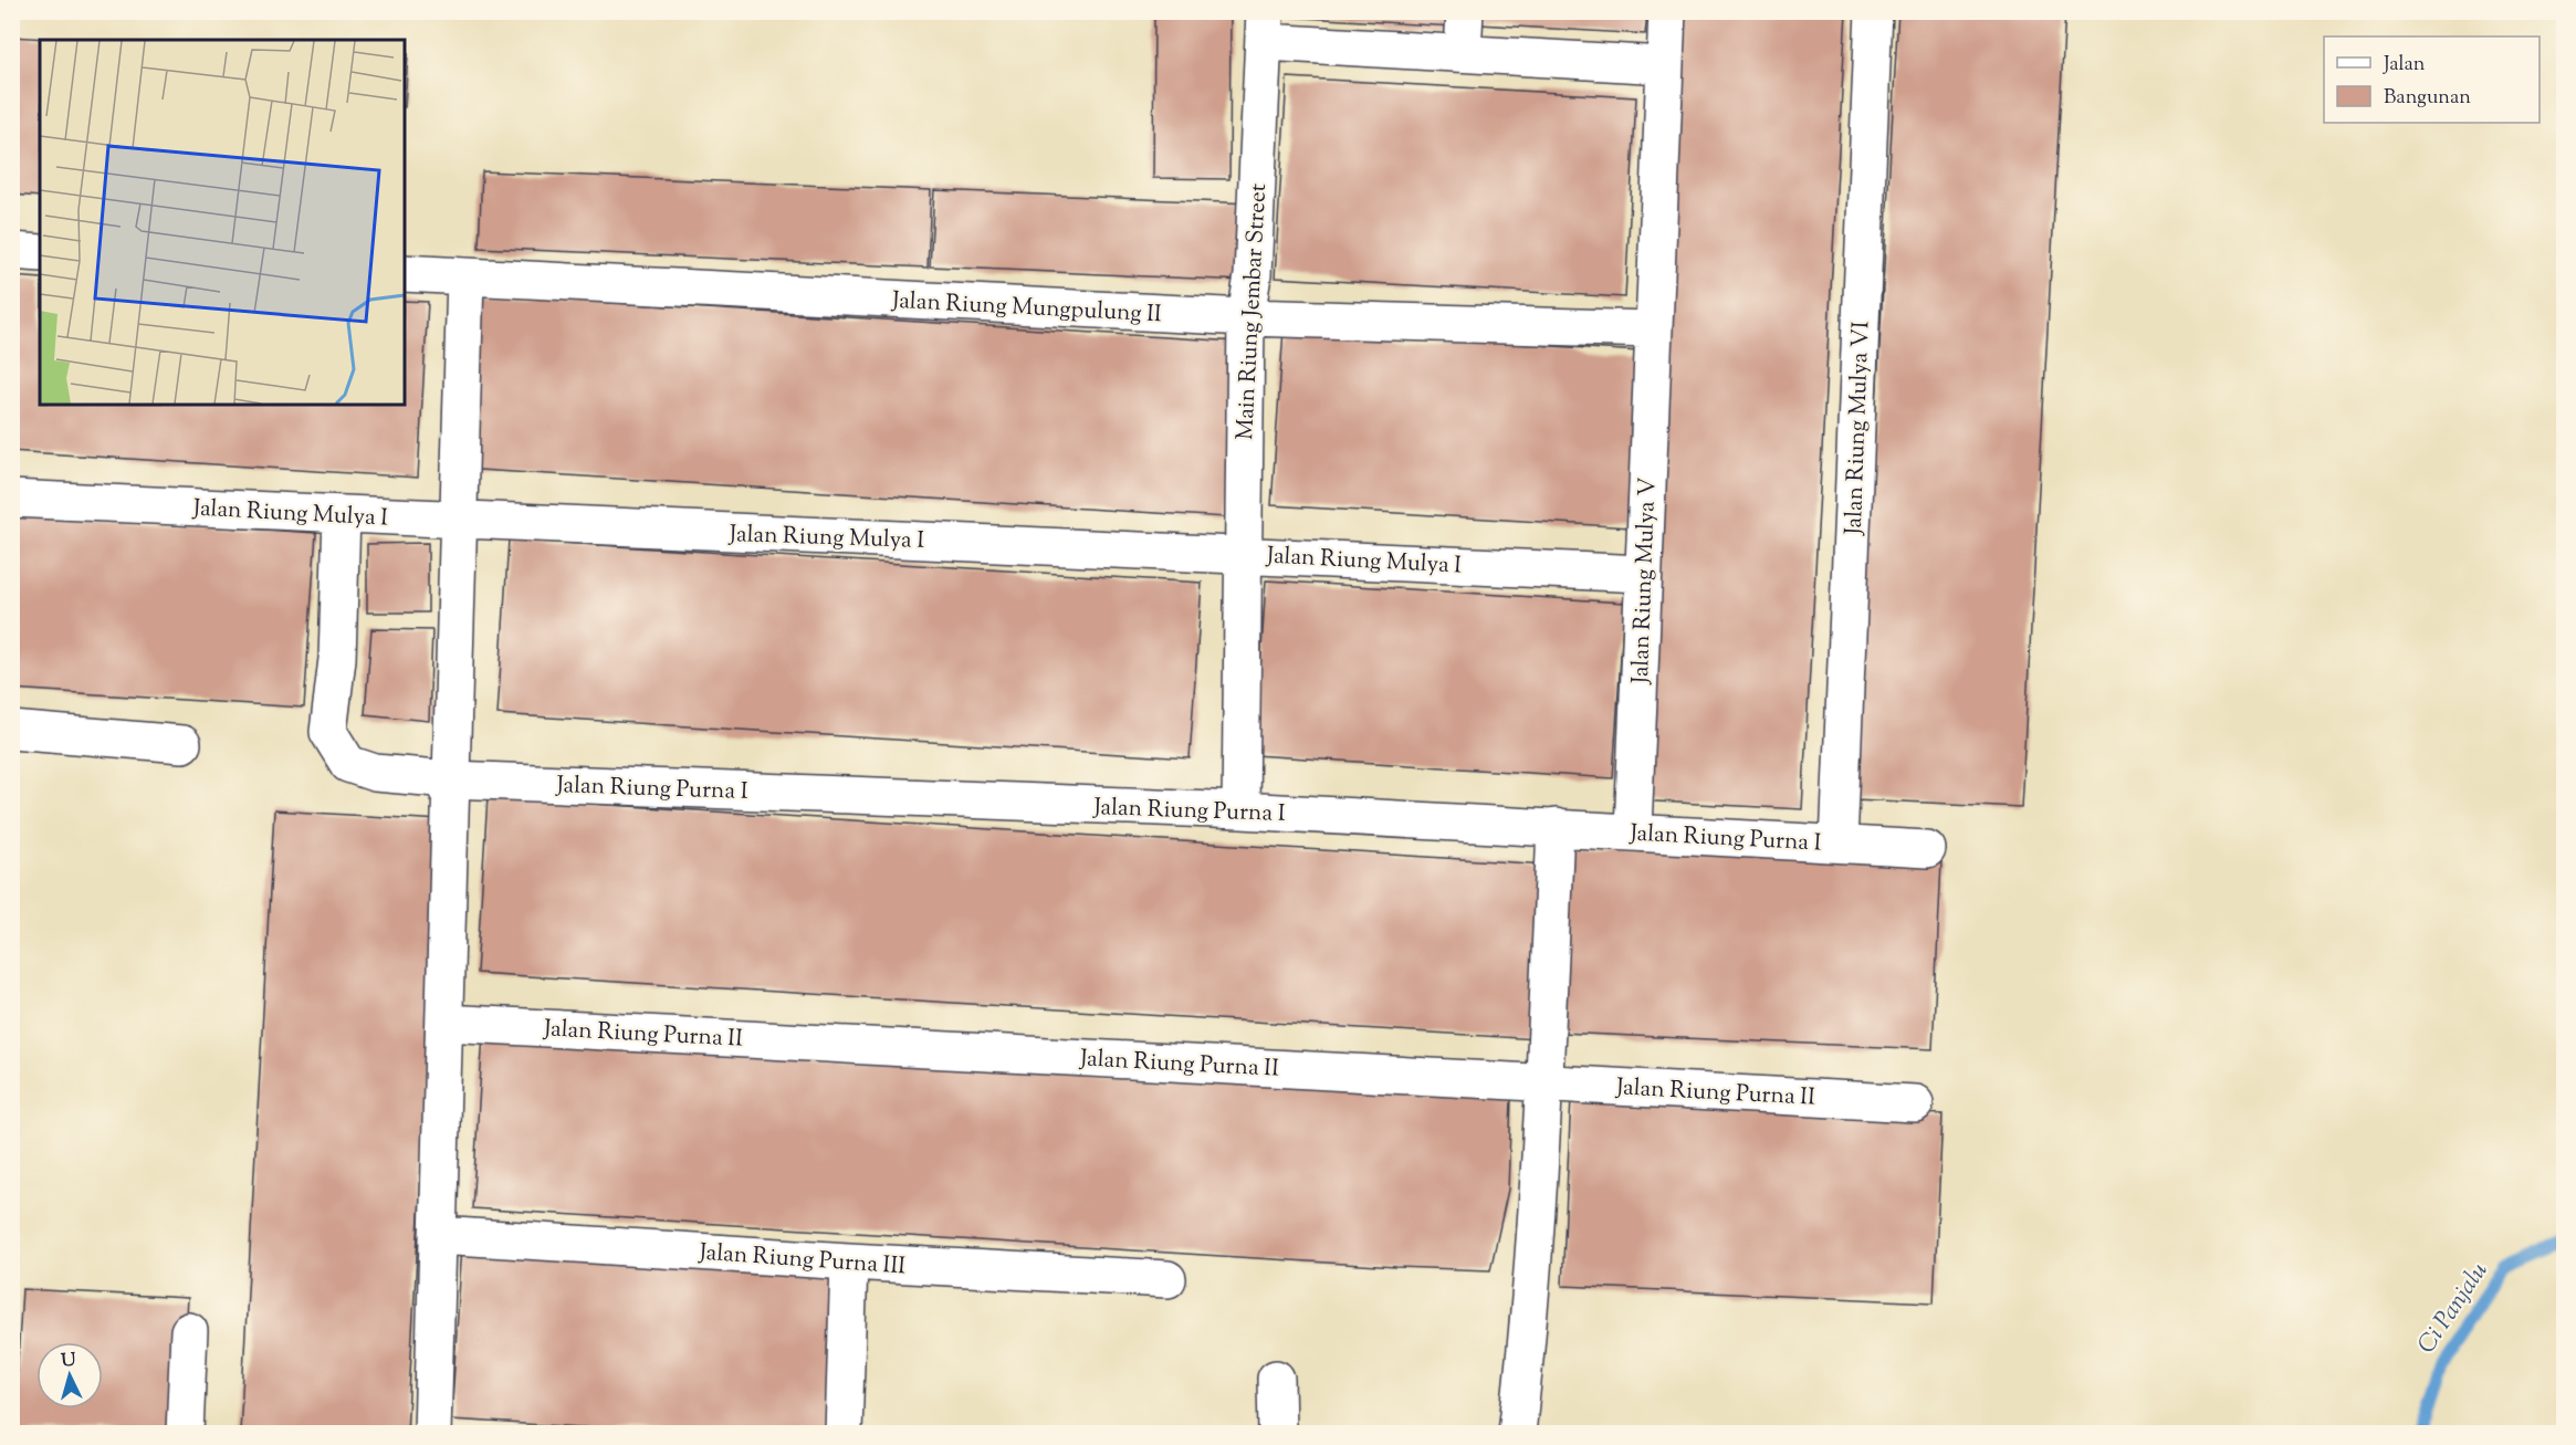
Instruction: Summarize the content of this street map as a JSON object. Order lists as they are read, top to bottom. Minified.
{"streets":{"street":["Jalan Riung Mungpulung II","Main Riung Jembar Street","Jalan Riung Mulya VI","Jalan Riung Mulya I","Jalan Riung Mulya V","Jalan Riung Purna I","Jalan Riung Purna II","Jalan Riung Purna III"]},"crossings":[["Jalan Riung Mungpulung II","Main Riung Jembar Street"],["Jalan Riung Mungpulung II","Jalan Riung Mulya V"],["Main Riung Jembar Street","Jalan Riung Mulya I"],["Main Riung Jembar Street","Jalan Riung Purna I"],["Jalan Riung Mulya VI","Jalan Riung Purna I"],["Jalan Riung Mulya I","Jalan Riung Mulya V"],["Jalan Riung Mulya I","Jalan Riung Purna I"],["Jalan Riung Mulya V","Jalan Riung Purna I"]],"water":["Ci Panjalu"],"legend":["Jalan","Bangunan"],"north":"top"}
